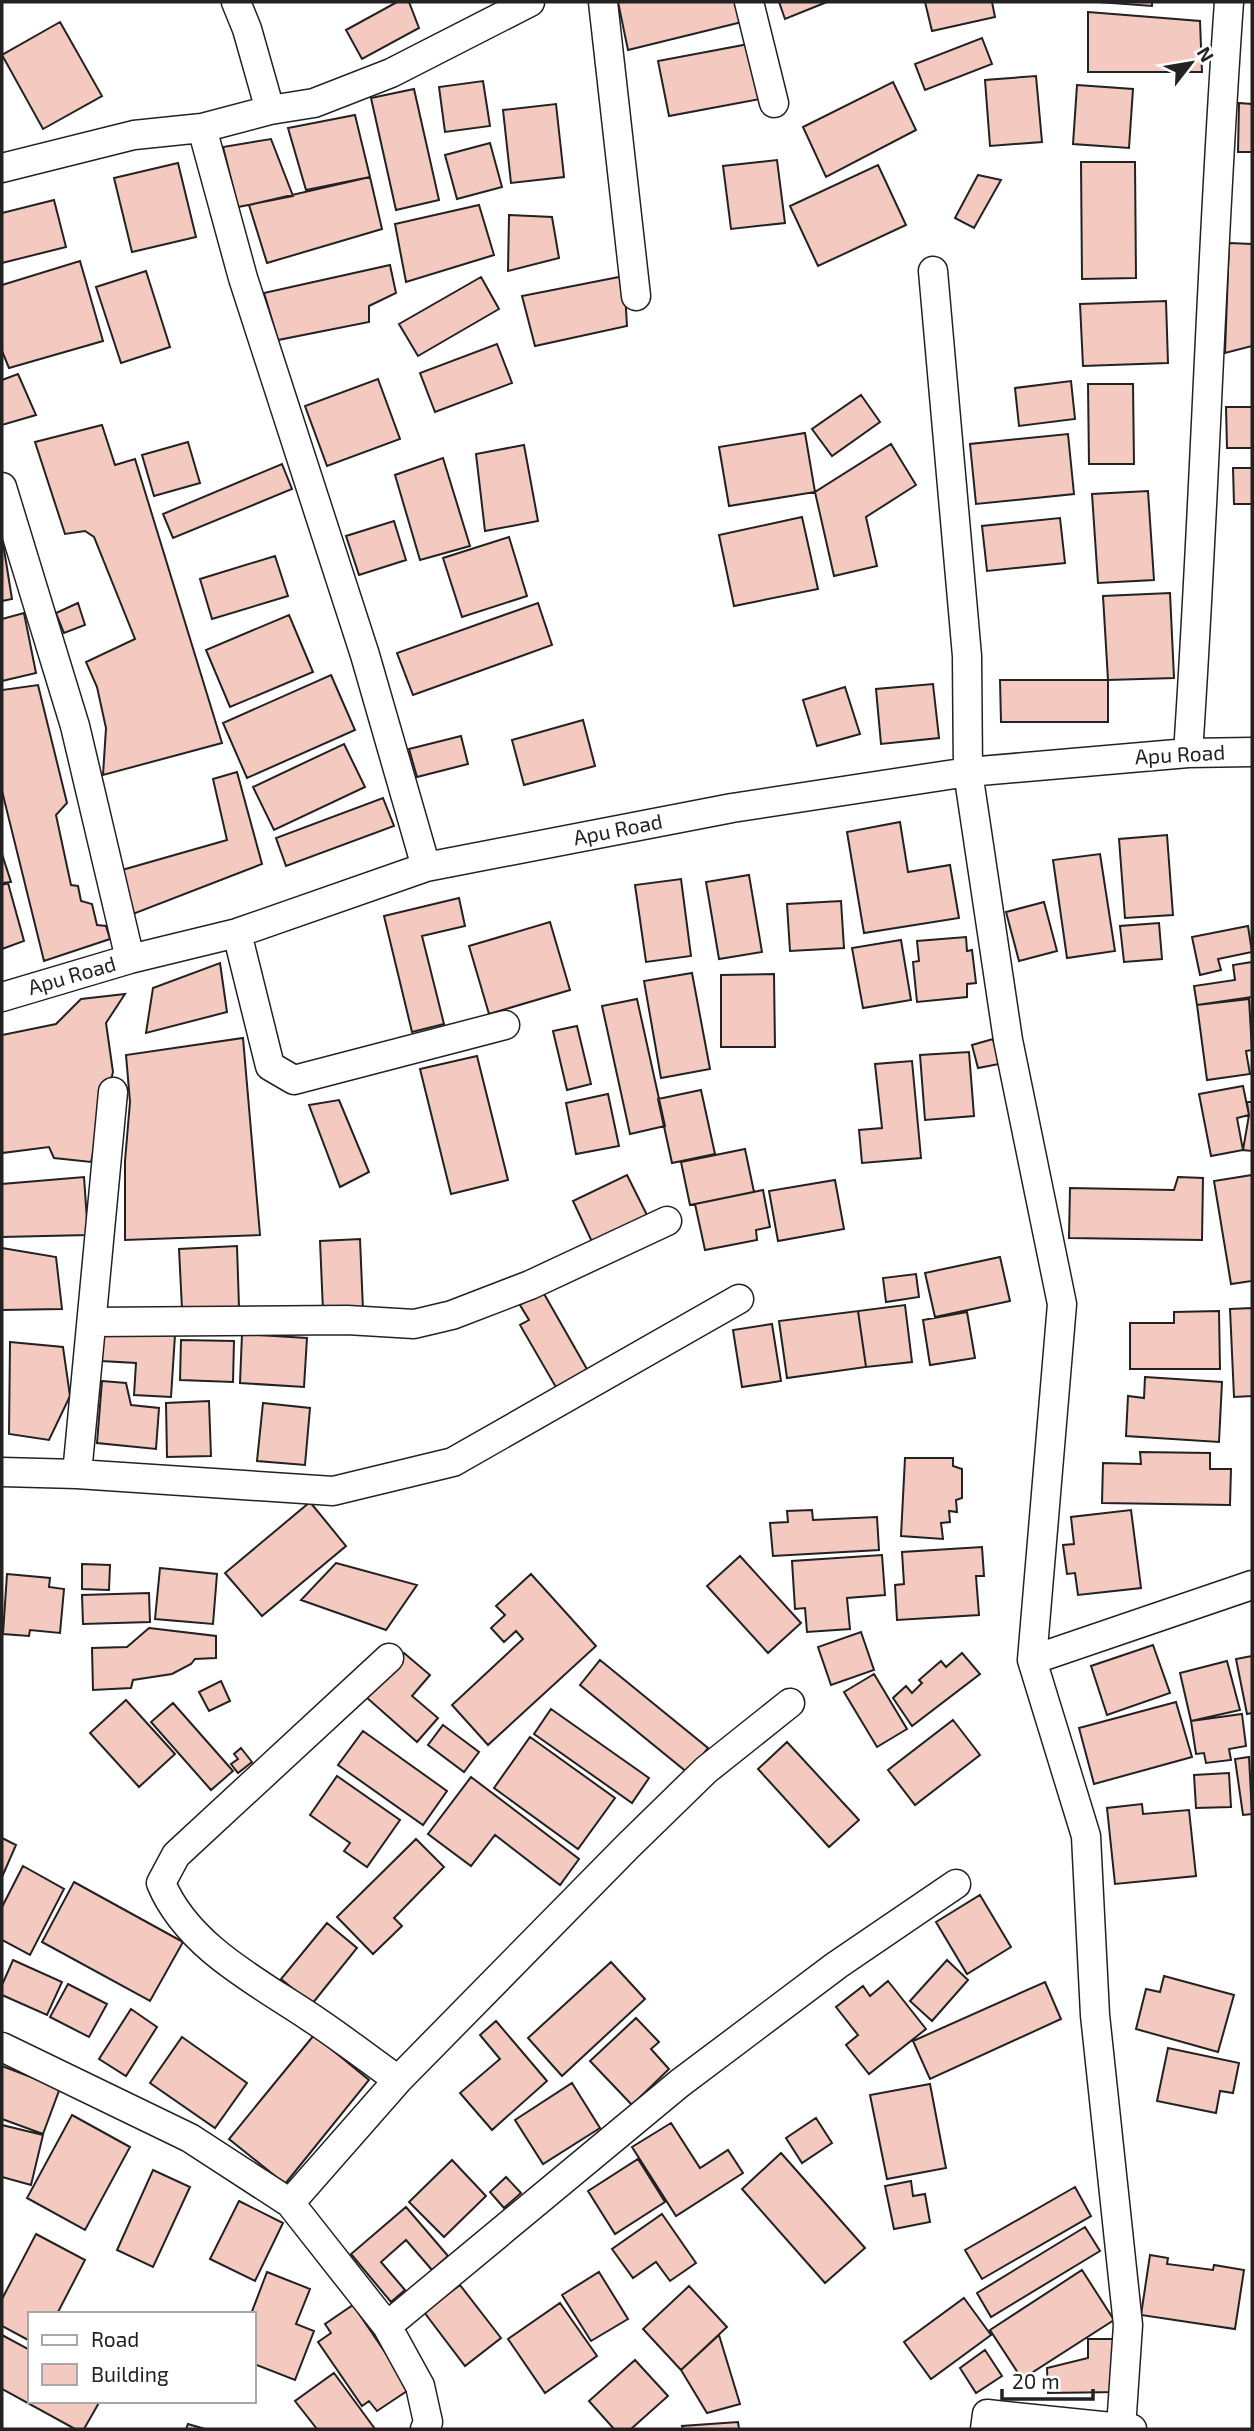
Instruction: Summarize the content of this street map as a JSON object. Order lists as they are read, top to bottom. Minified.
{"streets":{"street":["Apu Road"]},"legend":["Road","Building"],"scale_bar":"20 m","north":"top right"}
